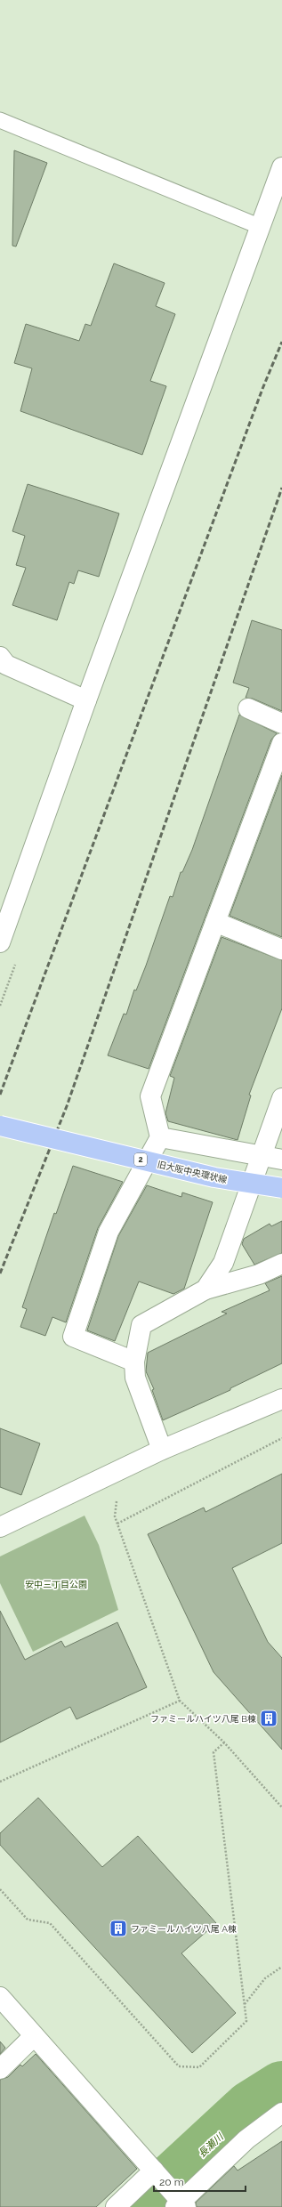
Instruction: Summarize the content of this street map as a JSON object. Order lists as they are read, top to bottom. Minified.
{"streets":{"main road":["2","旧大阪中央環状線"]},"water":["長瀬川"],"parks":["安中三丁目公園"],"places":{"building":["ファミールハイツ八尾 B棟","ファミールハイツ八尾 A棟"]},"scale_bar":"20 m"}
